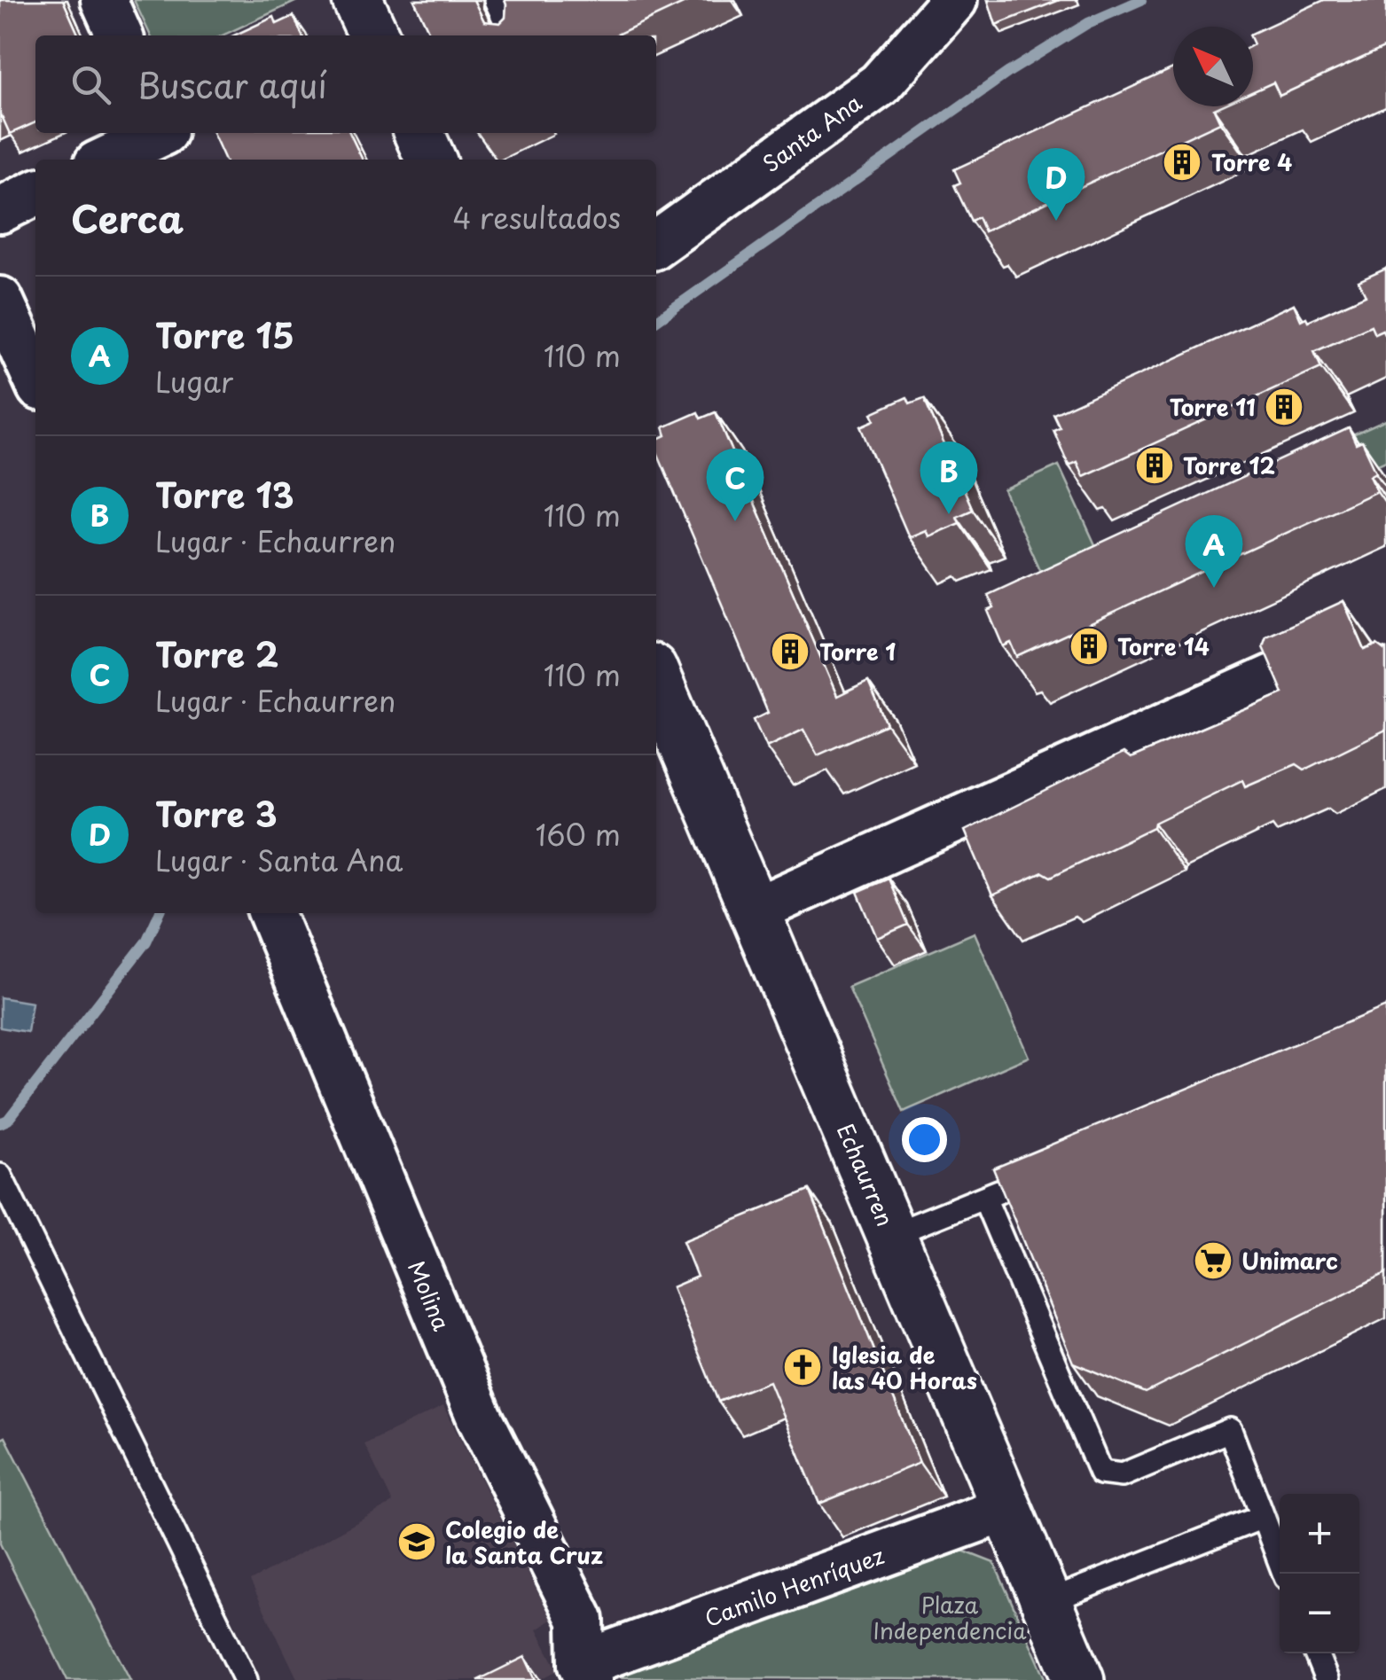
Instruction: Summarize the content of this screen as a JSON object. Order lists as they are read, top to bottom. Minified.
{"streets":{"street":["Santa Ana","Echaurren","Molina","Camilo Henríquez"]},"crossings":[["Echaurren","Camilo Henríquez"],["Molina","Camilo Henríquez"]],"parks":["Plaza Independencia"],"places":{"building":["Torre 4","Torre 11","Torre 12","Torre 14","Torre 1"],"supermarket":["Unimarc"],"church":["Iglesia de las 40 Horas"],"school or university":["Colegio de la Santa Cruz"]},"north":"top left","page":{"search":"Buscar aquí","pins":["D","B","C","A"],"heading":["Cerca","4 resultados"],"list":[{"mark":"A","name":"Torre 15","note":"Lugar","value":"110 m"},{"mark":"B","name":"Torre 13","note":"Lugar · Echaurren","value":"110 m"},{"mark":"C","name":"Torre 2","note":"Lugar · Echaurren","value":"110 m"},{"mark":"D","name":"Torre 3","note":"Lugar · Santa Ana","value":"160 m"}],"map_buttons":["+","−"]}}
